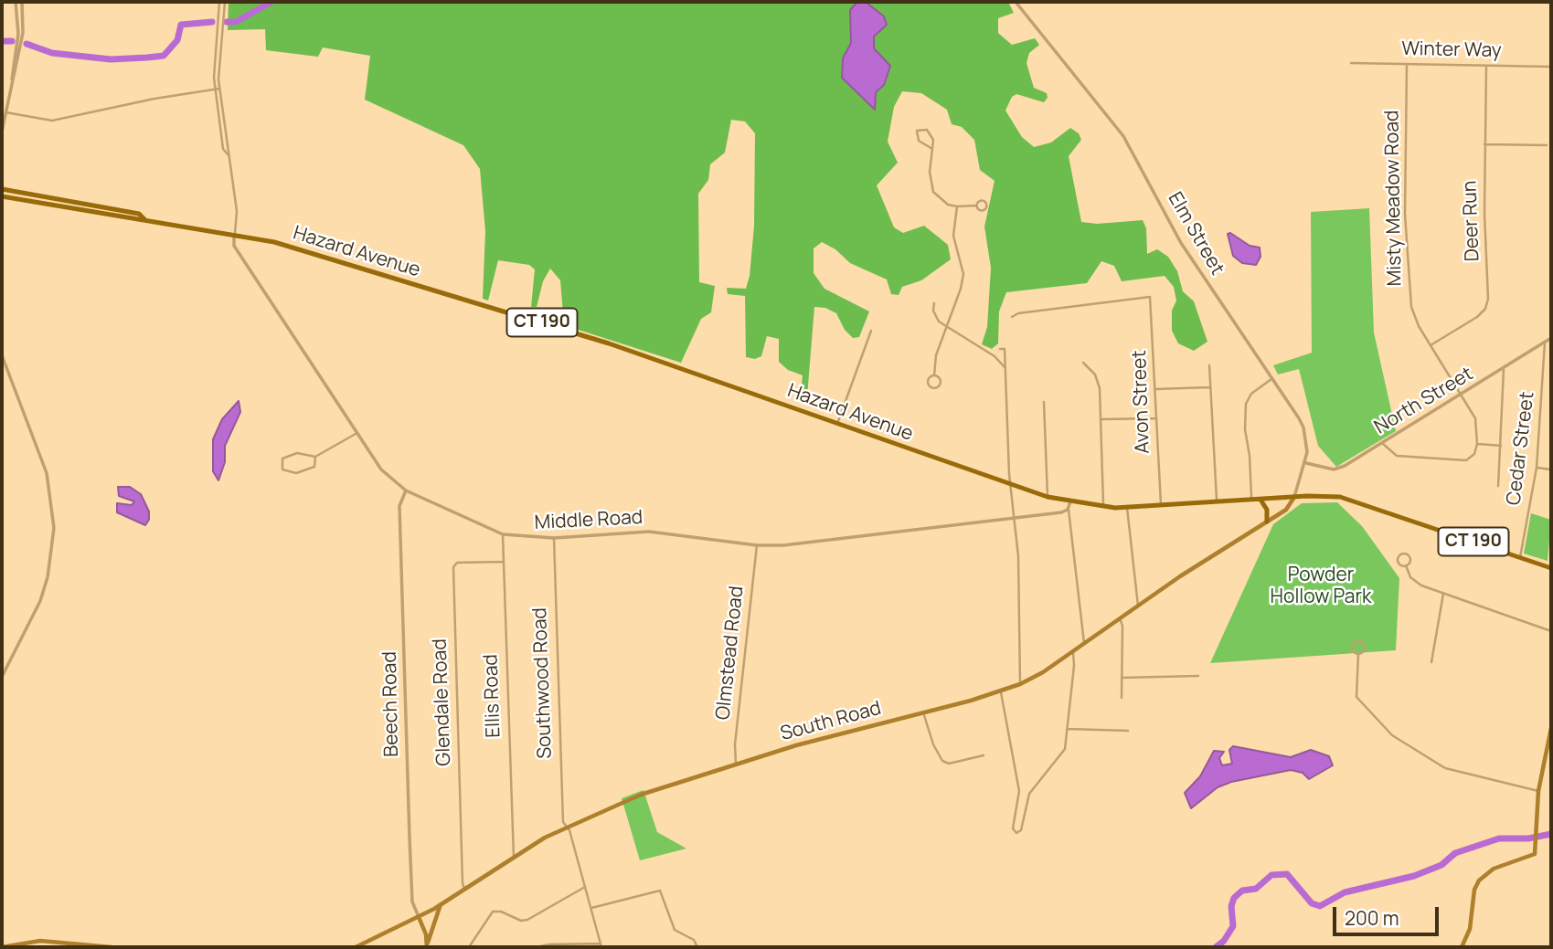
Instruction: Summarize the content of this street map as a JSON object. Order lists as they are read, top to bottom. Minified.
{"streets":{"main road":["Hazard Avenue","CT 190","South Road"],"street":["Winter Way","Misty Meadow Road","Deer Run","Elm Street","North Street","Avon Street","Cedar Street","Middle Road","Olmstead Road","Southwood Road","Ellis Road","Glendale Road","Beech Road"]},"crossings":[["Winter Way","Misty Meadow Road"],["Winter Way","Deer Run"],["Misty Meadow Road","Deer Run"],["Misty Meadow Road","North Street"],["Elm Street","Hazard Avenue"],["Elm Street","North Street"],["Elm Street","South Road"],["Hazard Avenue","Avon Street"],["Hazard Avenue","Cedar Street"],["Hazard Avenue","Middle Road"],["Hazard Avenue","South Road"],["North Street","Cedar Street"],["Middle Road","Olmstead Road"],["Middle Road","Southwood Road"],["Middle Road","Ellis Road"],["Middle Road","Beech Road"],["Olmstead Road","South Road"],["Southwood Road","South Road"],["Ellis Road","Glendale Road"],["Ellis Road","South Road"],["Glendale Road","South Road"],["Beech Road","South Road"]],"parks":["Powder Hollow Park"],"scale_bar":"200 m"}
